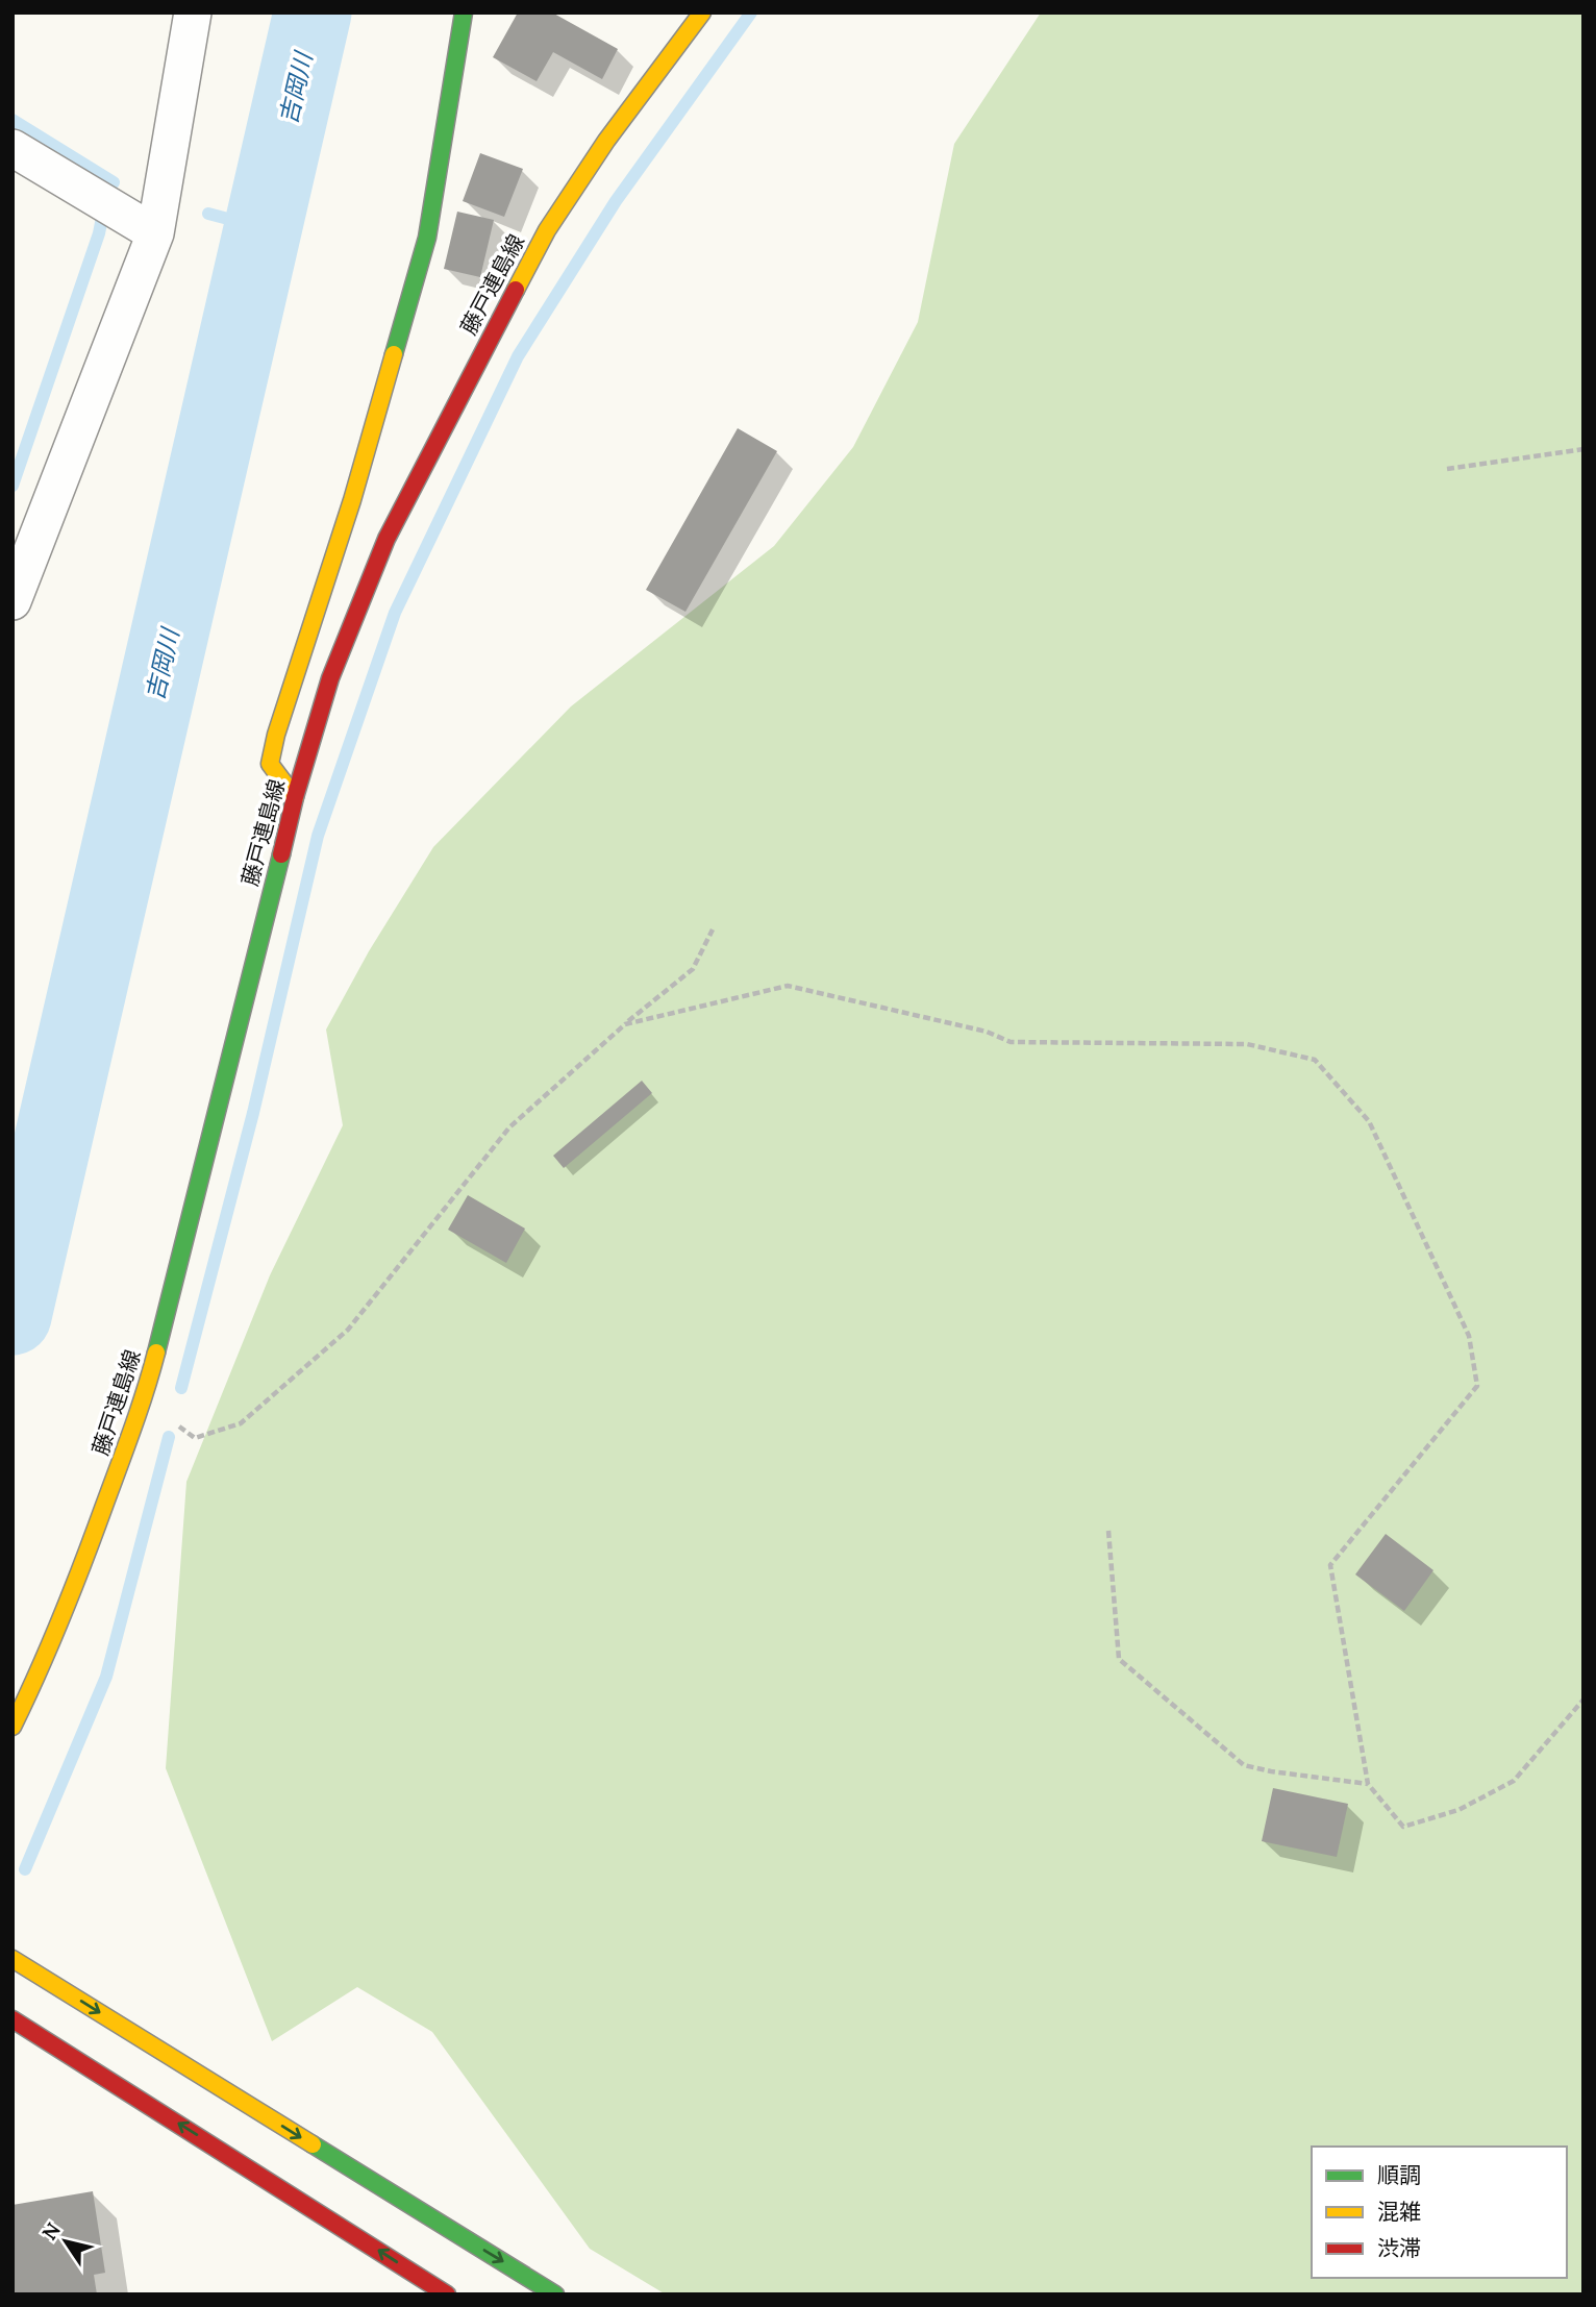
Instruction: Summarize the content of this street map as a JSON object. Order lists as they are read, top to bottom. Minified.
{"streets":{"street":["藤戸連島線"]},"water":["吉岡川"],"legend":["順調","混雑","渋滞"],"north":"top left"}
